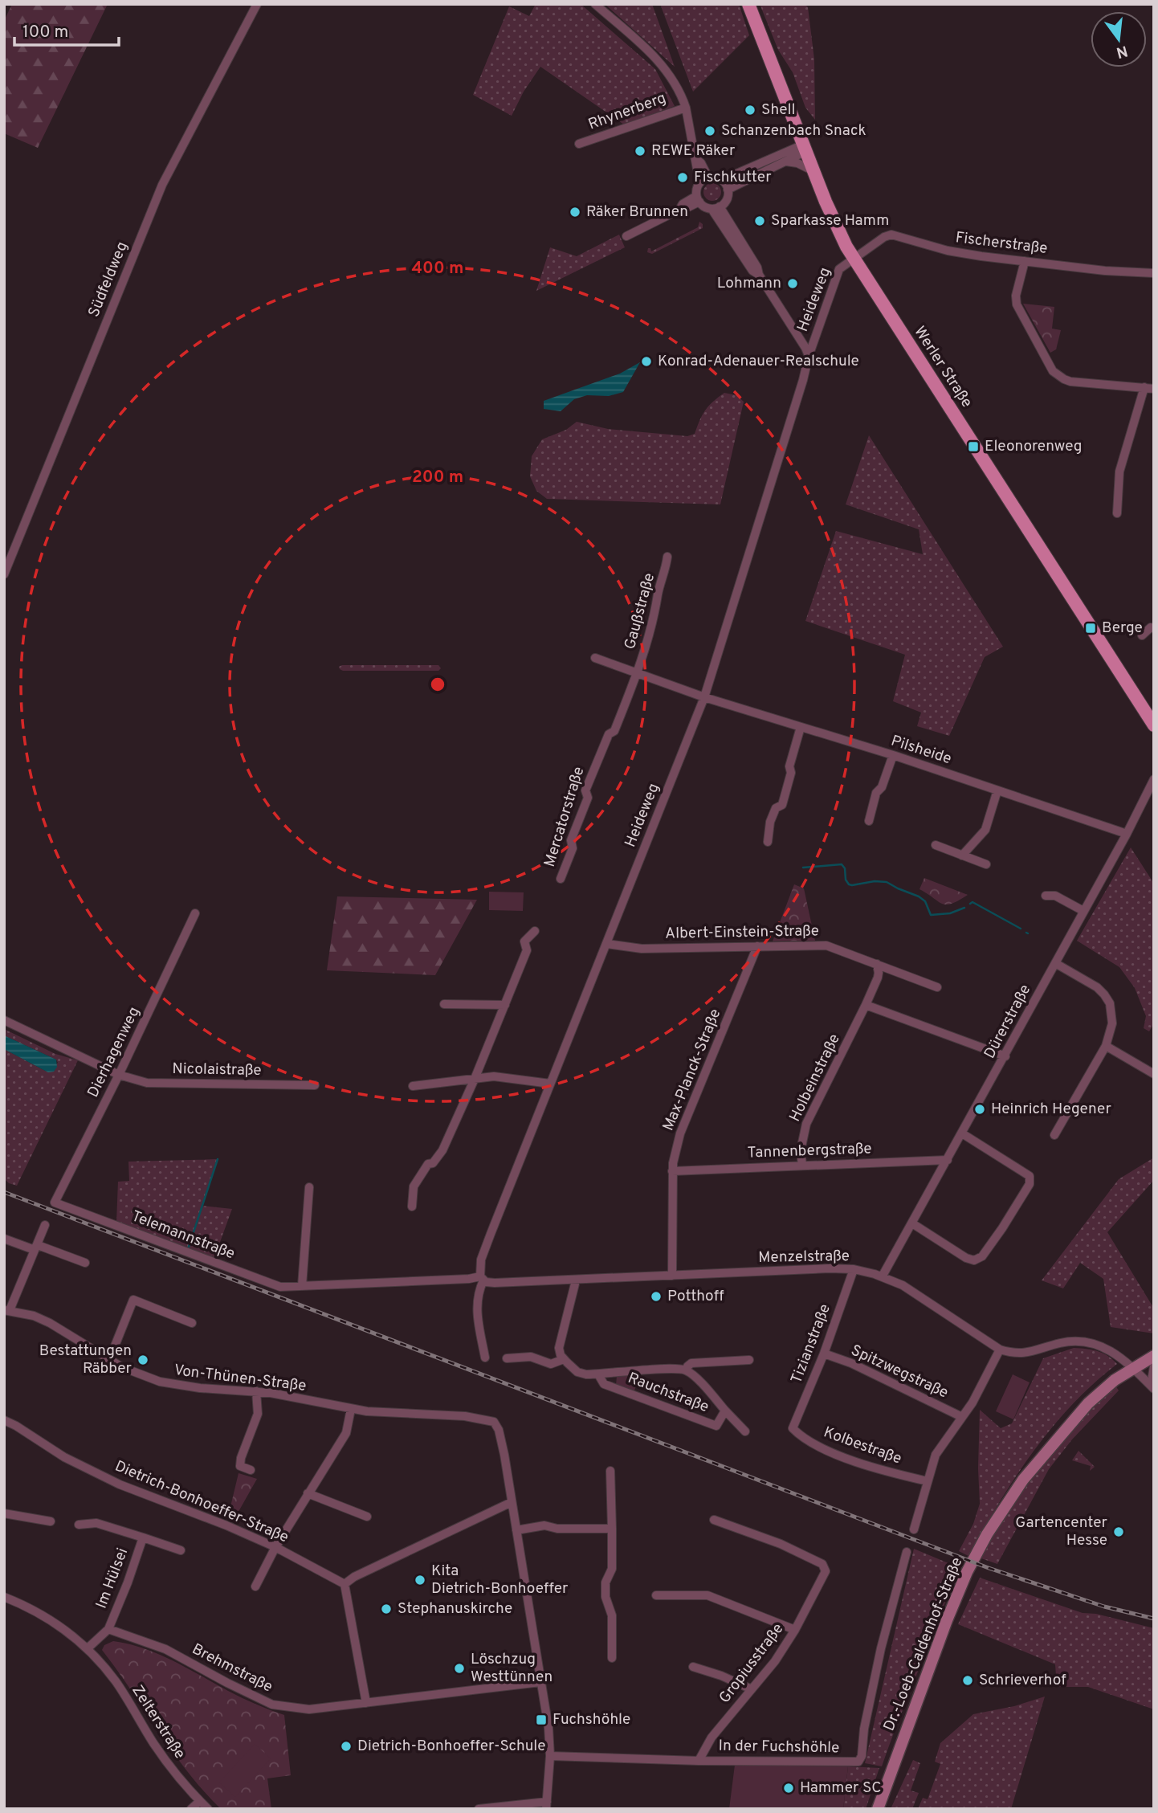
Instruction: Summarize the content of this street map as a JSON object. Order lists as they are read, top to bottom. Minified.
{"streets":{"main road":["Werler Straße","Dr.-Loeb-Caldenhof-Straße"],"street":["Rhynerberg","Fischerstraße","Südfeldweg","Heideweg","Gaußstraße","Pilsheide","Mercatorstraße","Albert-Einstein-Straße","Dürerstraße","Dierhagenweg","Nicolaistraße","Max-Planck-Straße","Holbeinstraße","Tannenbergstraße","Telemannstraße","Menzelstraße","Tizianstraße","Spitzwegstraße","Von-Thünen-Straße","Rauchstraße","Kolbestraße","Dietrich-Bonhoeffer-Straße","Im Hülsei","Gropiusstraße","Brehmstraße","Zelterstraße","In der Fuchshöhle"]},"crossings":[["Rhynerberg","Heideweg"],["Fischerstraße","Heideweg"],["Fischerstraße","Werler Straße"],["Heideweg","Werler Straße"],["Heideweg","Pilsheide"],["Heideweg","Albert-Einstein-Straße"],["Heideweg","Telemannstraße"],["Heideweg","Menzelstraße"],["Gaußstraße","Pilsheide"],["Gaußstraße","Mercatorstraße"],["Pilsheide","Mercatorstraße"],["Pilsheide","Dürerstraße"],["Albert-Einstein-Straße","Max-Planck-Straße"],["Albert-Einstein-Straße","Holbeinstraße"],["Dürerstraße","Tannenbergstraße"],["Dürerstraße","Menzelstraße"],["Dierhagenweg","Nicolaistraße"],["Dierhagenweg","Telemannstraße"],["Max-Planck-Straße","Tannenbergstraße"],["Max-Planck-Straße","Menzelstraße"],["Holbeinstraße","Tannenbergstraße"],["Telemannstraße","Menzelstraße"],["Menzelstraße","Tizianstraße"],["Menzelstraße","Dr.-Loeb-Caldenhof-Straße"],["Tizianstraße","Spitzwegstraße"],["Tizianstraße","Kolbestraße"],["Im Hülsei","Brehmstraße"],["Gropiusstraße","In der Fuchshöhle"]],"places":{"other":["Shell","Schanzenbach Snack","REWE Räker","Fischkutter","Räker Brunnen","Sparkasse Hamm","Lohmann","Konrad-Adenauer-Realschule","Heinrich Hegener","Potthoff","Bestattungen Räbber","Gartencenter Hesse","Kita Dietrich-Bonhoeffer","Stephanuskirche","Löschzug Westtünnen","Schrieverhof","Dietrich-Bonhoeffer-Schule","Hammer SC"],"transit":["Eleonorenweg","Berge","Fuchshöhle"]},"scale_bar":"100 m","north":"bottom","rings":["400 m","200 m"]}
